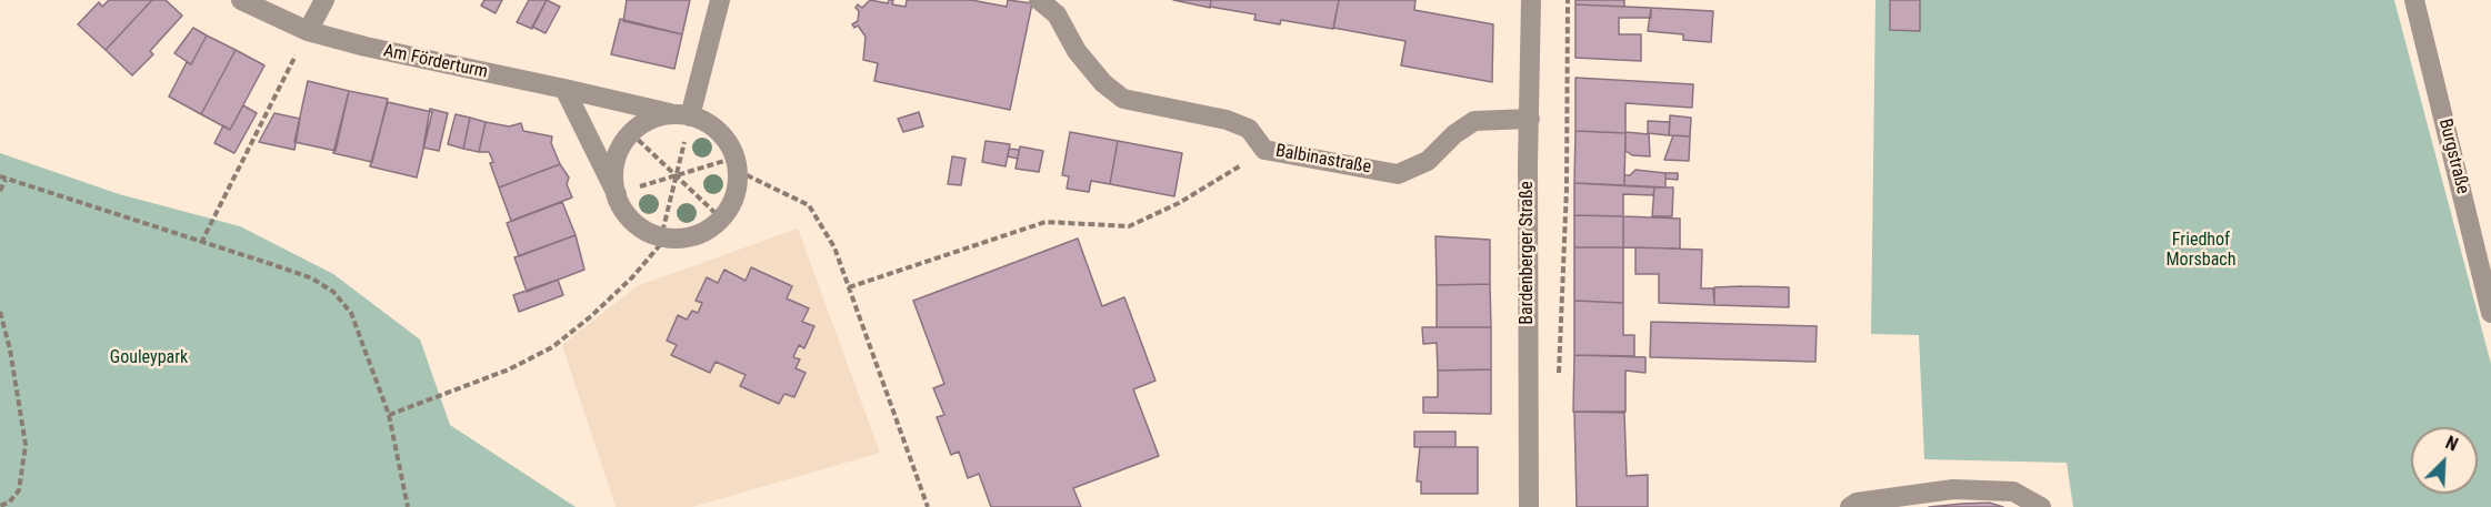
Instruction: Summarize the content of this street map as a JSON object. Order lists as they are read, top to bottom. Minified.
{"streets":{"street":["Am Förderturm","Burgstraße","Balbinastraße","Bardenberger Straße"]},"crossings":[["Balbinastraße","Bardenberger Straße"]],"parks":["Friedhof Morsbach","Gouleypark"],"north":"top right"}
